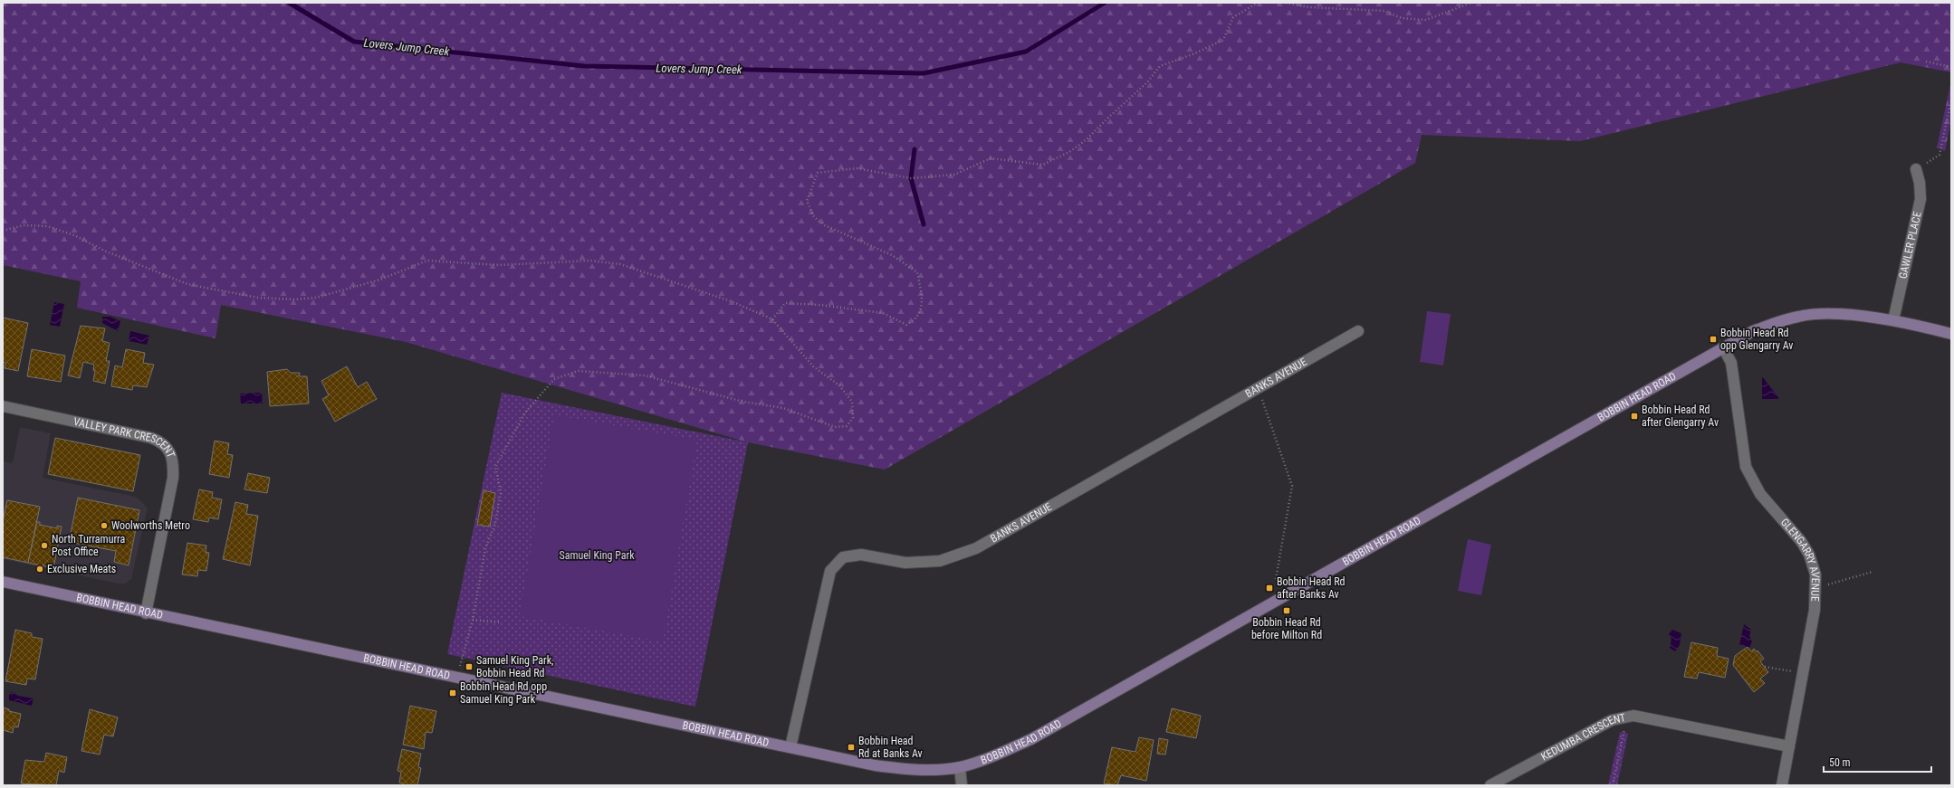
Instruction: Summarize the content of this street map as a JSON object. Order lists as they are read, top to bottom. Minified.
{"streets":{"main road":["BOBBIN HEAD ROAD"],"street":["GAWLER PLACE","BANKS AVENUE","VALLEY PARK CRESCENT","GLENGARRY AVENUE","KEDUMBA CRESCENT"]},"crossings":[["GAWLER PLACE","BOBBIN HEAD ROAD"],["BANKS AVENUE","BOBBIN HEAD ROAD"],["BOBBIN HEAD ROAD","VALLEY PARK CRESCENT"],["BOBBIN HEAD ROAD","GLENGARRY AVENUE"],["GLENGARRY AVENUE","KEDUMBA CRESCENT"]],"water":["Lovers Jump Creek"],"parks":["Samuel King Park"],"places":{"transit":["Bobbin Head Rd opp Glengarry Av","Bobbin Head Rd after Glengarry Av","Bobbin Head Rd after Banks Av","Bobbin Head Rd before Milton Rd","Samuel King Park, Bobbin Head Rd","Bobbin Head Rd opp Samuel King Park","Bobbin Head Rd at Banks Av"],"other":["Woolworths Metro","North Turramurra Post Office","Exclusive Meats"]},"scale_bar":"50 m"}
